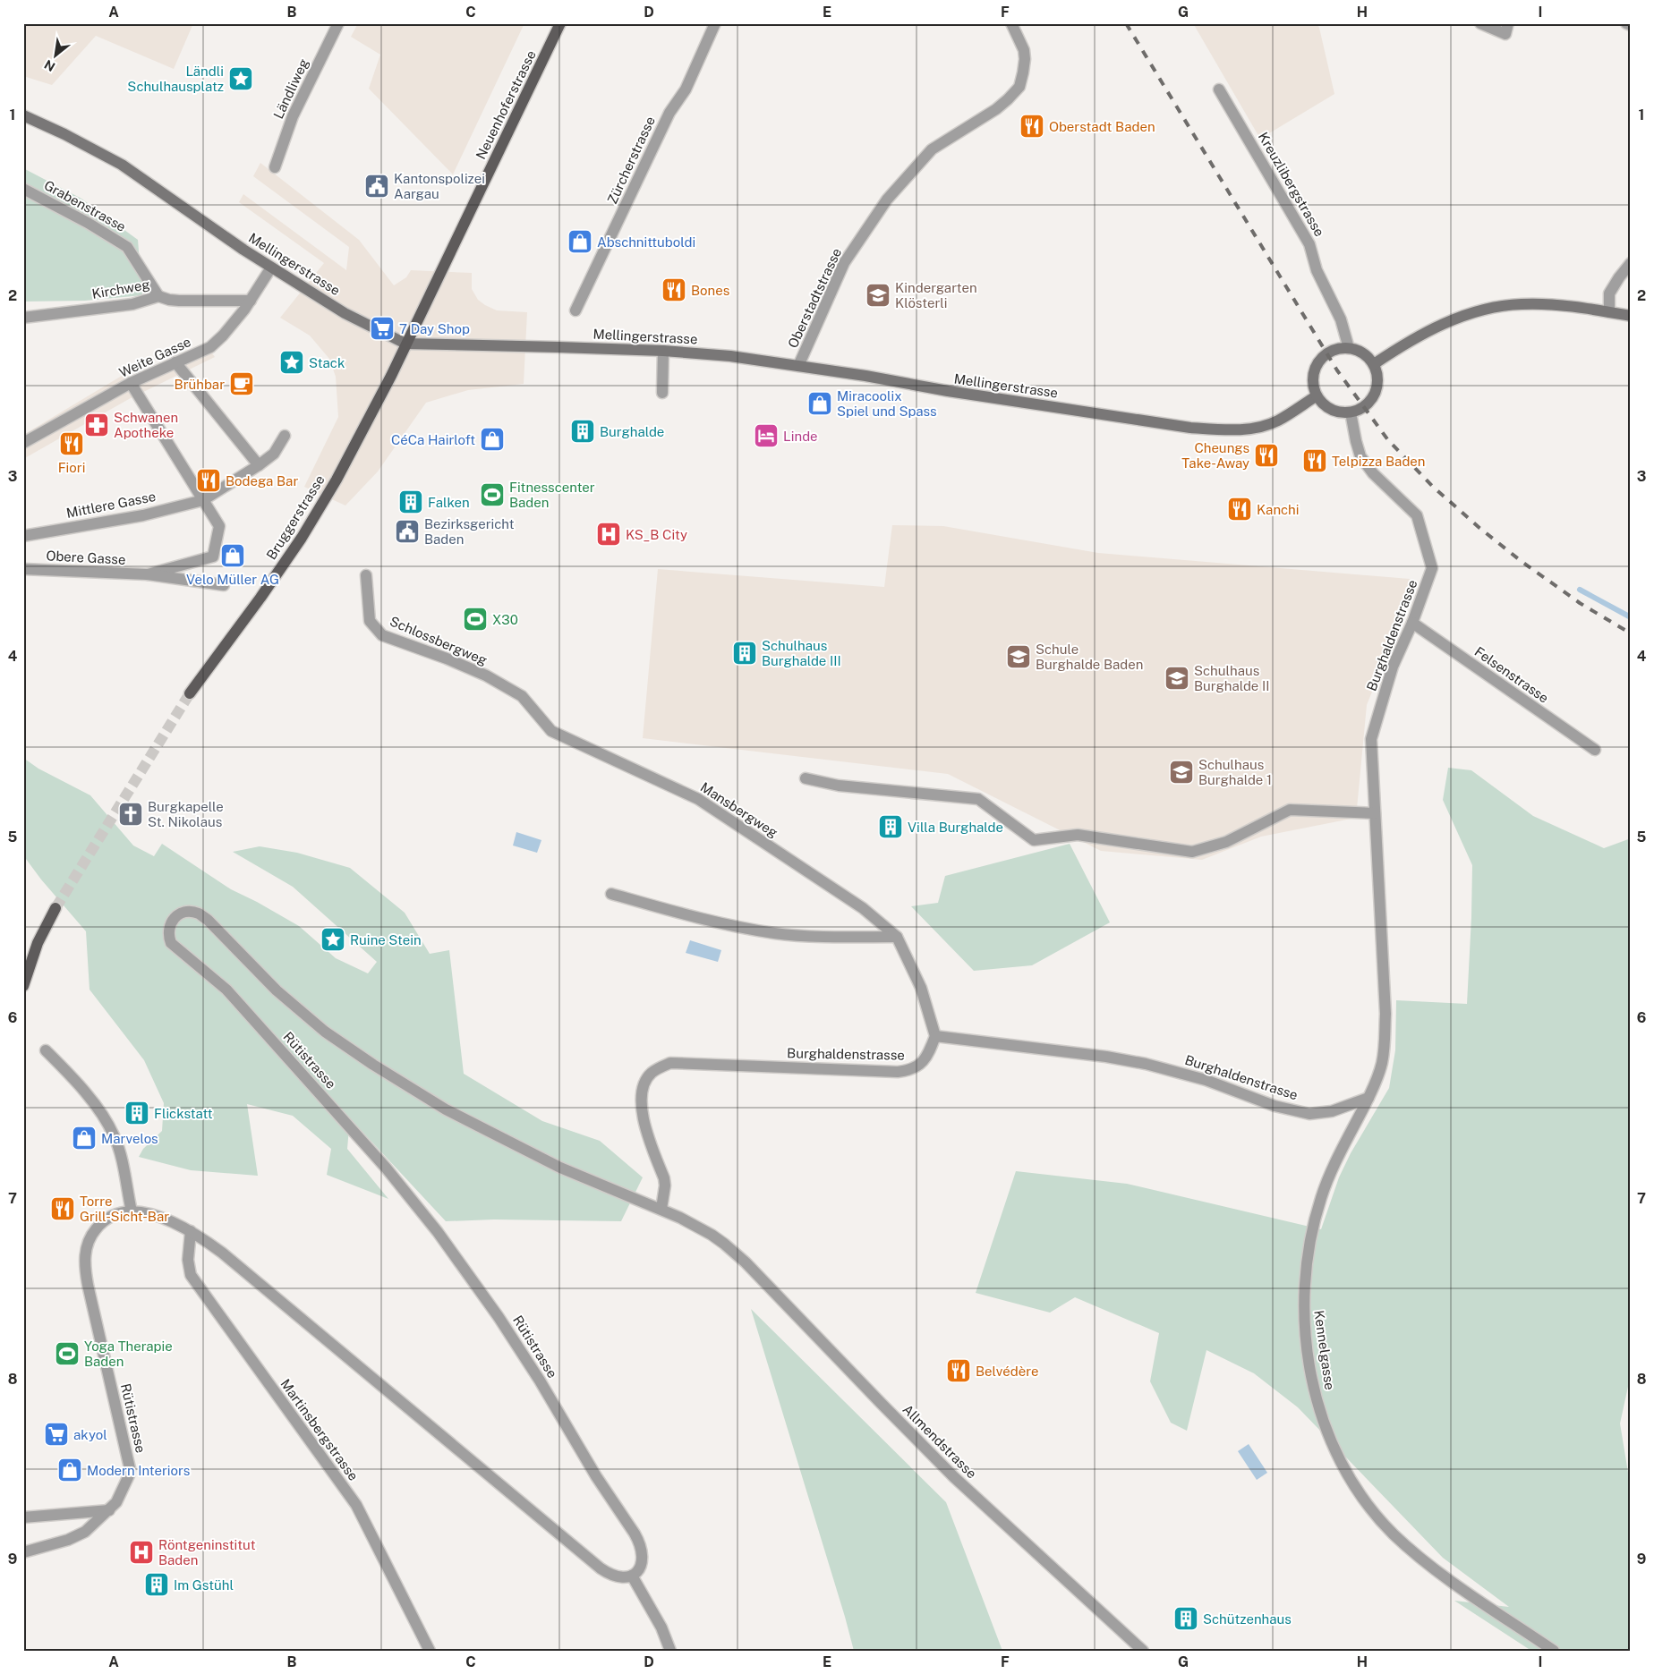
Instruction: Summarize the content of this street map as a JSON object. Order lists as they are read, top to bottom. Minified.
{"streets":{"main road":["Neuenhoferstrasse","Mellingerstrasse","Bruggerstrasse"],"street":["Ländliweg","Zürcherstrasse","Kreuzlibergstrasse","Grabenstrasse","Kirchweg","Oberstadtstrasse","Weite Gasse","Mittlere Gasse","Obere Gasse","Burghaldenstrasse","Schlossbergweg","Felsenstrasse","Mansbergweg","Rütistrasse","Kennelgasse","Martinsbergstrasse","Allmendstrasse"]},"crossings":[["Neuenhoferstrasse","Mellingerstrasse"],["Neuenhoferstrasse","Bruggerstrasse"],["Kreuzlibergstrasse","Mellingerstrasse"],["Kreuzlibergstrasse","Burghaldenstrasse"],["Grabenstrasse","Kirchweg"],["Mellingerstrasse","Oberstadtstrasse"],["Mellingerstrasse","Weite Gasse"],["Mellingerstrasse","Bruggerstrasse"],["Mellingerstrasse","Burghaldenstrasse"],["Kirchweg","Weite Gasse"],["Mittlere Gasse","Obere Gasse"],["Burghaldenstrasse","Felsenstrasse"],["Burghaldenstrasse","Mansbergweg"],["Burghaldenstrasse","Rütistrasse"],["Burghaldenstrasse","Kennelgasse"],["Schlossbergweg","Mansbergweg"],["Rütistrasse","Martinsbergstrasse"],["Rütistrasse","Allmendstrasse"]],"places":{"place":["Ländli Schulhausplatz","Stack","Ruine Stein"],"restaurant":["Oberstadt Baden","Bones","Fiori","Cheungs Take-Away","Telpizza Baden","Bodega Bar","Kanchi","Torre Grill-Sicht-Bar","Belvédère"],"public building":["Kantonspolizei Aargau","Bezirksgericht Baden"],"shop":["Abschnittuboldi","Miracoolix Spiel und Spass","CéCa Hairloft","Velo Müller AG","Marvelos","Modern Interiors"],"school or university":["Kindergarten Klösterli","Schule Burghalde Baden","Schulhaus Burghalde II","Schulhaus Burghalde 1"],"supermarket":["7 Day Shop","akyol"],"cafe":["Brühbar"],"pharmacy":["Schwanen Apotheke"],"building":["Burghalde","Falken","Schulhaus Burghalde III","Villa Burghalde","Flickstatt","Im Gstühl","Schützenhaus"],"hotel":["Linde"],"sports":["Fitnesscenter Baden","X30","Yoga Therapie Baden"],"hospital":["KS_B City","Röntgeninstitut Baden"],"church":["Burgkapelle St. Nikolaus"]},"north":"bottom left","grid":{"columns":["A","B","C","D","E","F","G","H","I"],"rows":["1","2","3","4","5","6","7","8","9"]}}
